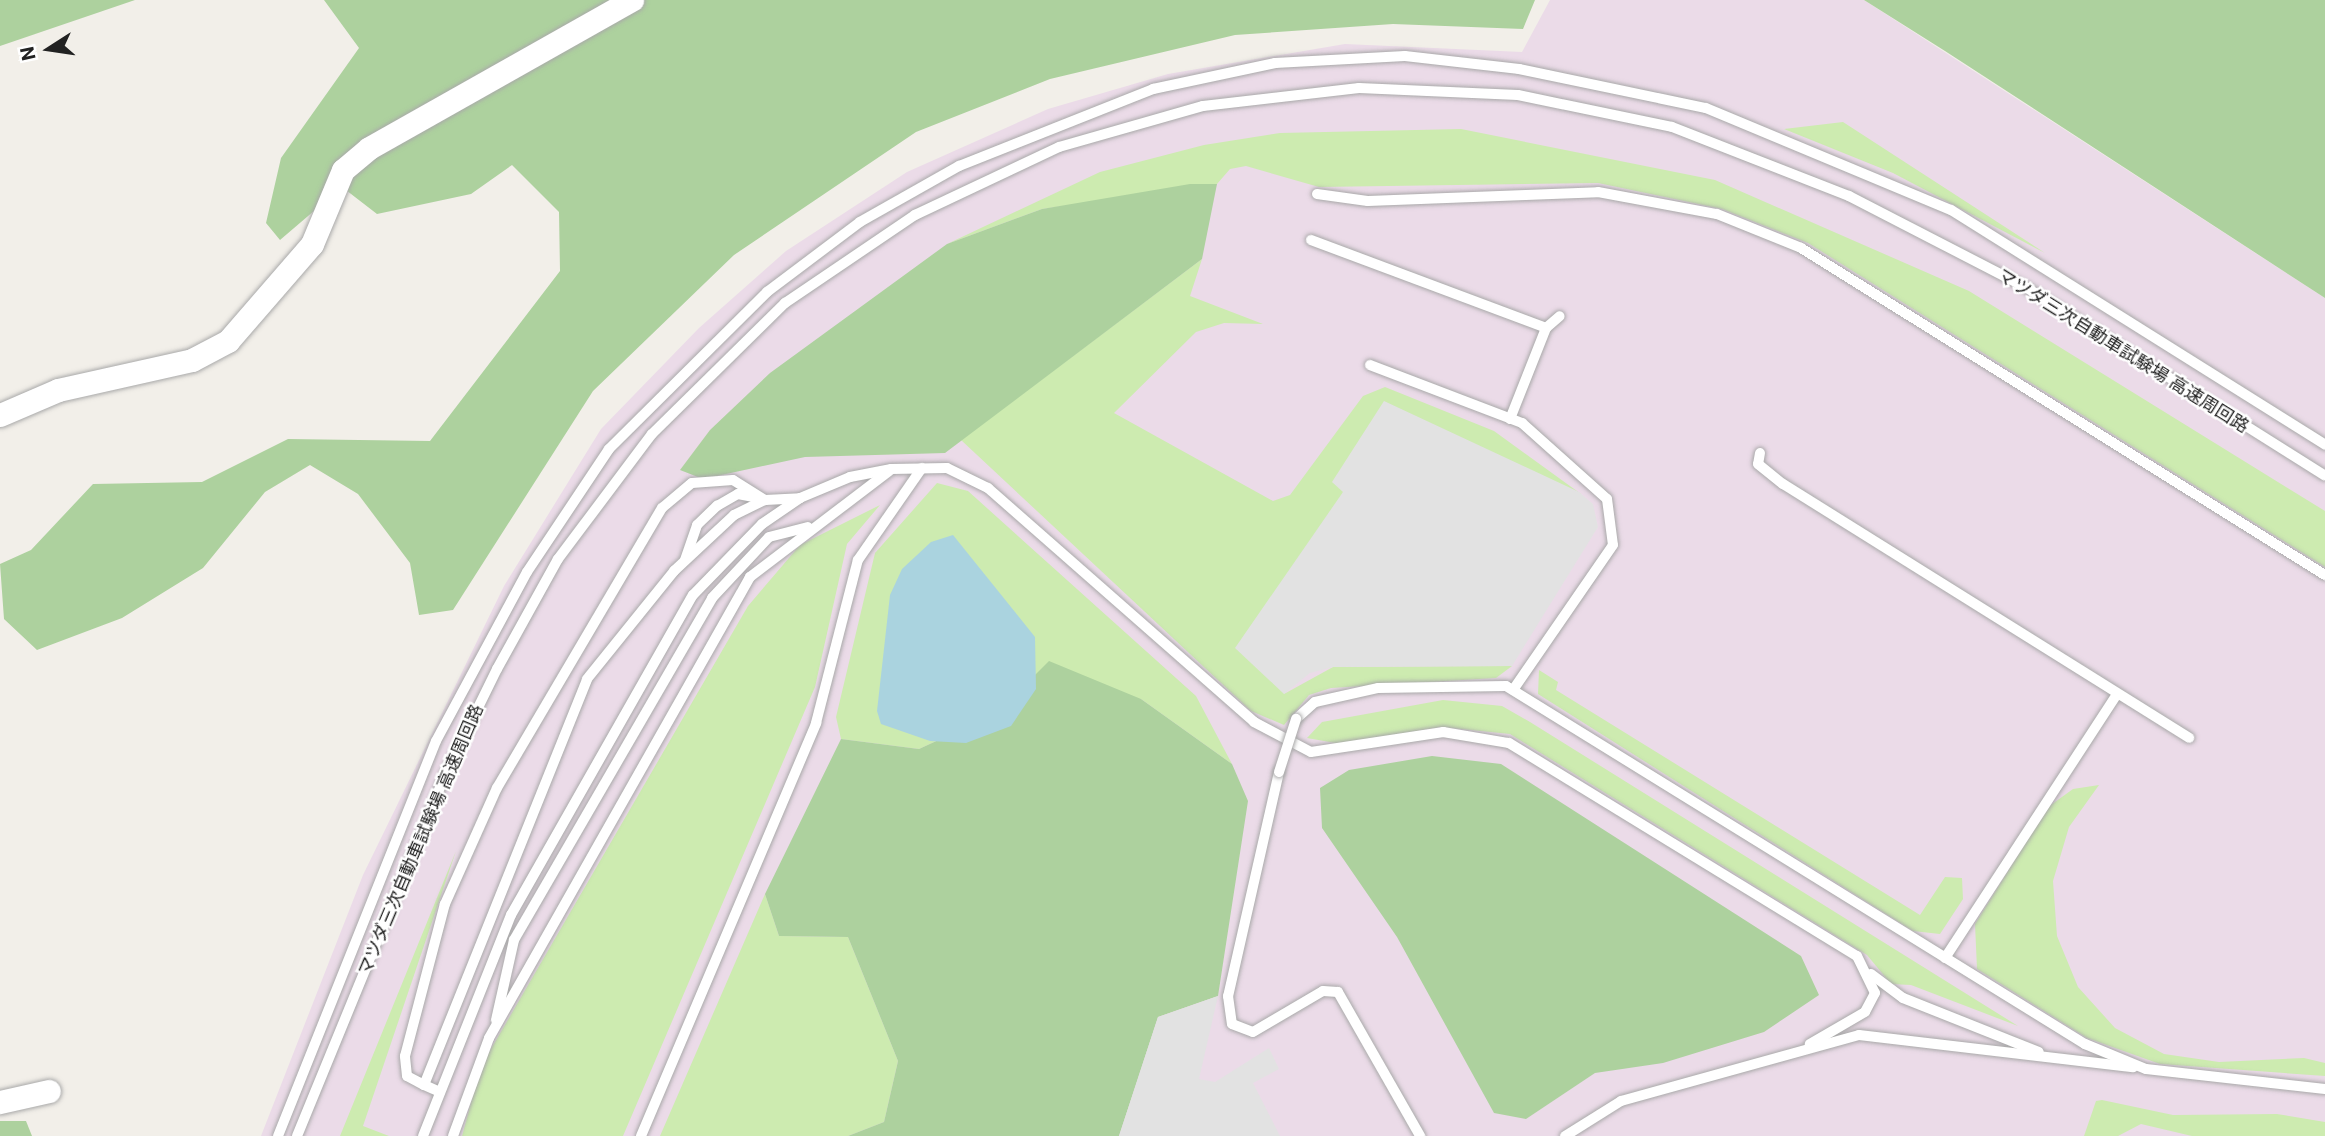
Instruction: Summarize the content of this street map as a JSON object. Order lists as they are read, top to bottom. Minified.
{"streets":{"lane":["マツダ三次自動車試験場 高速周回路"]},"north":"left"}
